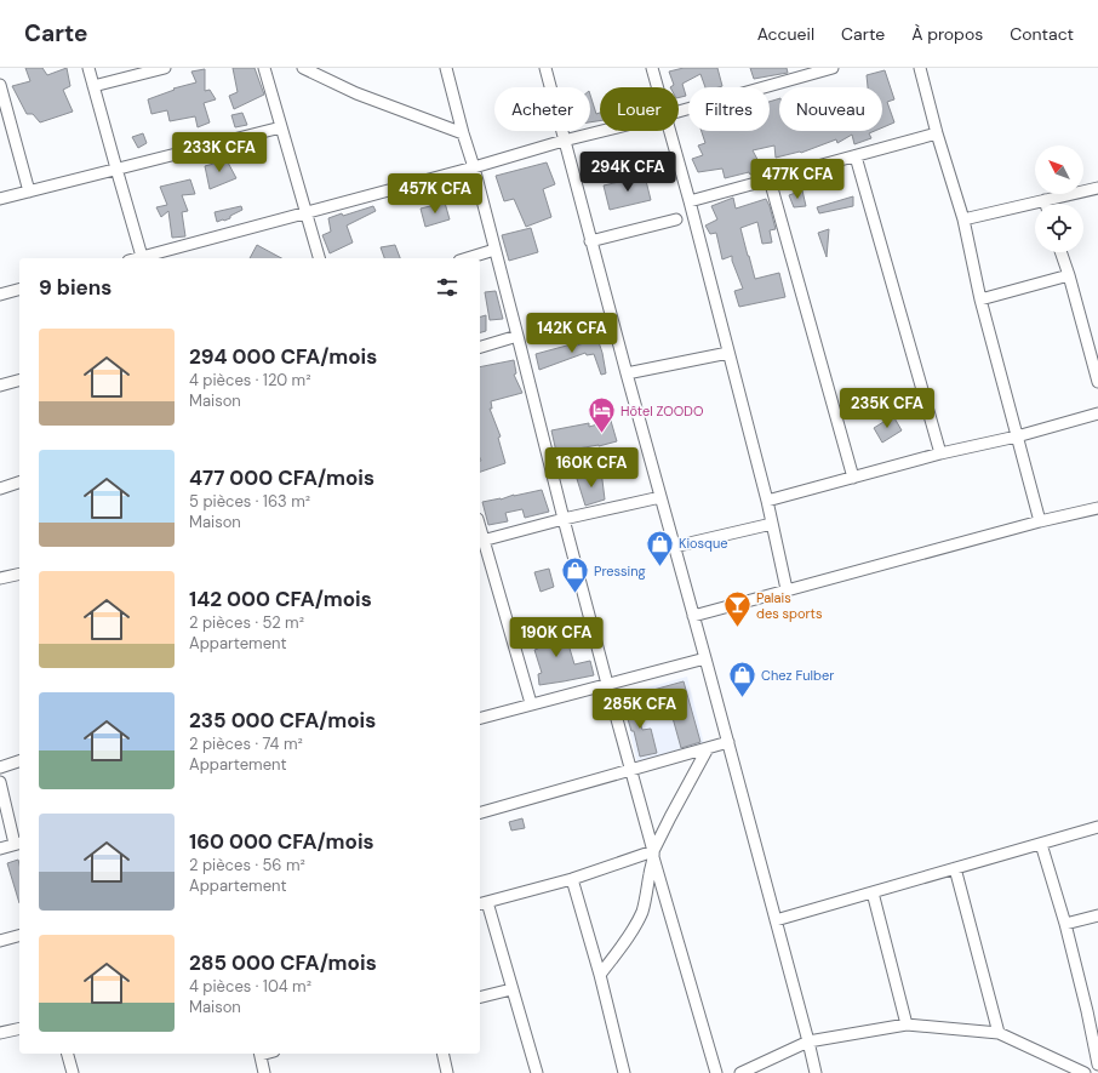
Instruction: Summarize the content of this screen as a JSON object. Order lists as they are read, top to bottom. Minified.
{"places":{"hotel":["Hôtel ZOODO"],"shop":["Kiosque","Pressing","Chez Fulber"],"bar":["Palais des sports"]},"north":"top left","page":{"header":"Carte","nav":["Accueil","Carte","À propos","Contact"],"chip":["Acheter","Louer","Filtres","Nouveau"],"price":["233K CFA","294K CFA","477K CFA","457K CFA","142K CFA","235K CFA","160K CFA","190K CFA","285K CFA"],"heading":"9 biens","list":[{"name":"294 000 CFA/mois","note":"4 pièces · 120 m² · Maison"},{"name":"477 000 CFA/mois","note":"5 pièces · 163 m² · Maison"},{"name":"142 000 CFA/mois","note":"2 pièces · 52 m² · Appartement"},{"name":"235 000 CFA/mois","note":"2 pièces · 74 m² · Appartement"},{"name":"160 000 CFA/mois","note":"2 pièces · 56 m² · Appartement"},{"name":"285 000 CFA/mois","note":"4 pièces · 104 m² · Maison"}]}}
